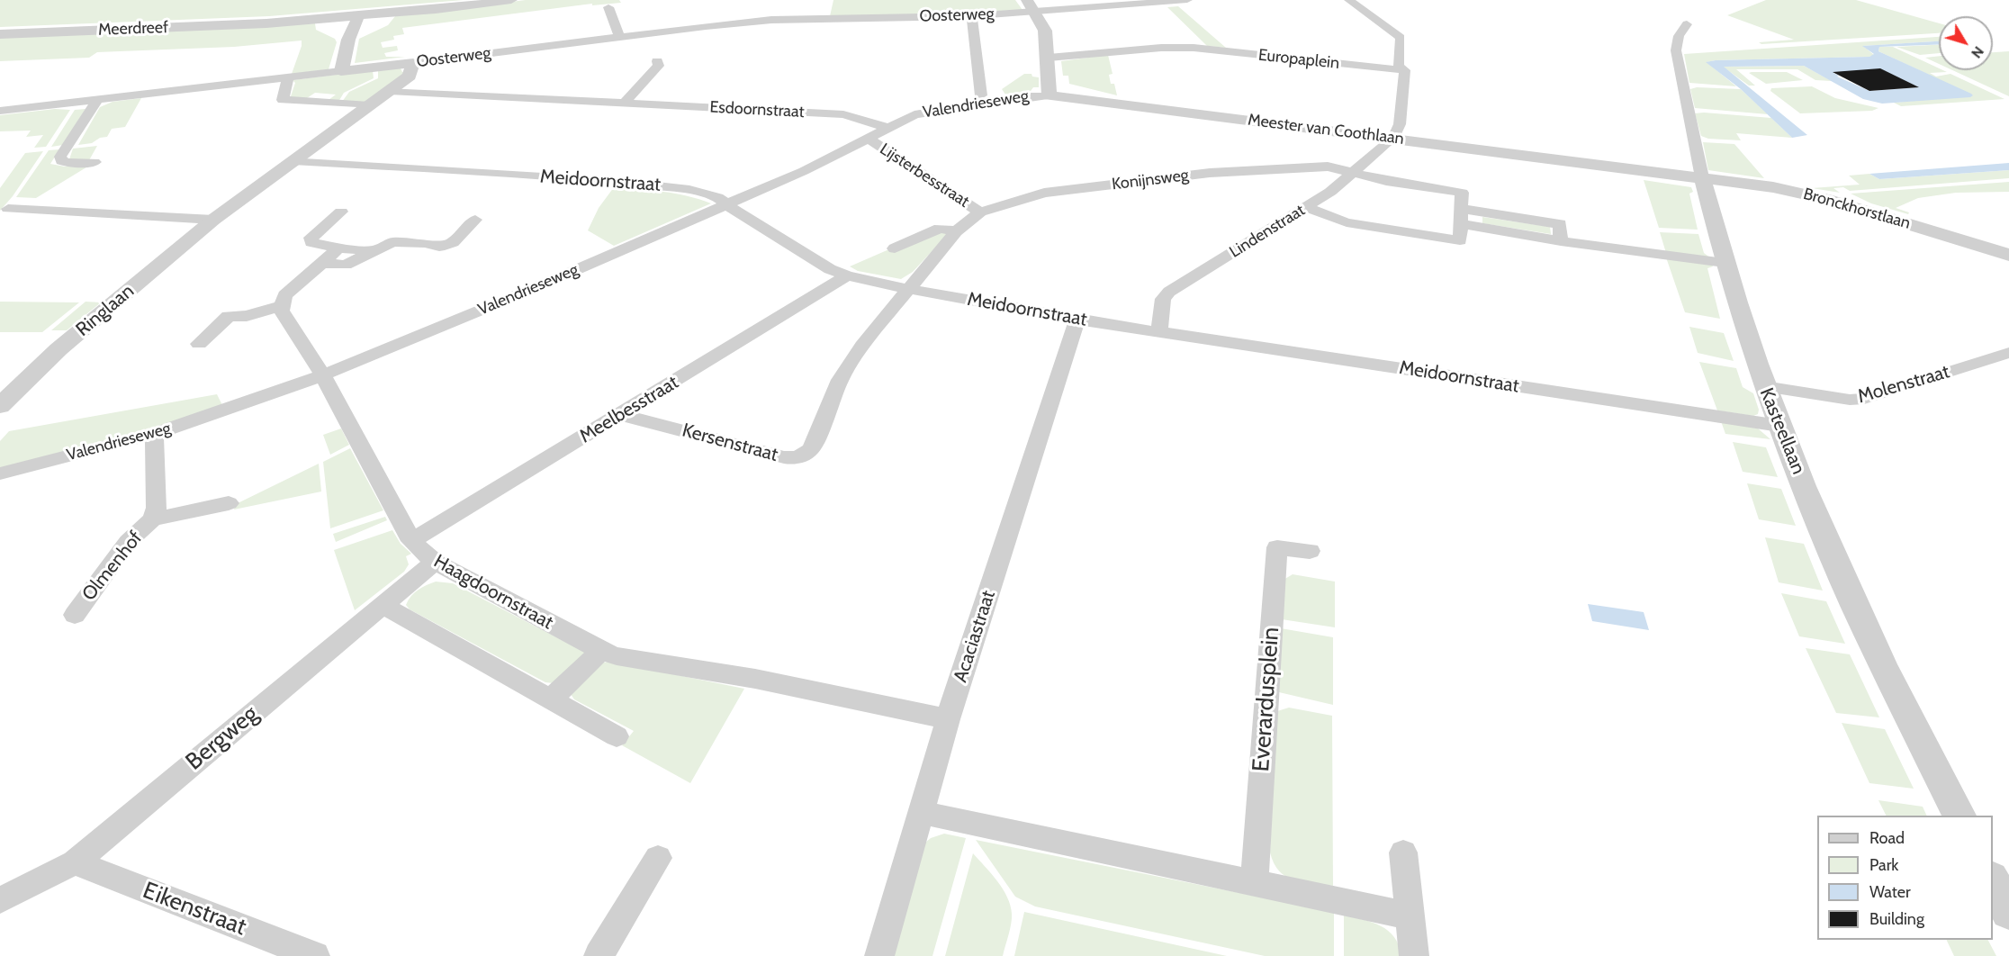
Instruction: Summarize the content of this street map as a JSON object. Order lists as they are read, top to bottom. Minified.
{"streets":{"street":["Oosterweg","Meerdreef","Europaplein","Valendrieseweg","Esdoornstraat","Meester van Coothlaan","Lijsterbesstraat","Konijnsweg","Meidoornstraat","Bronckhorstlaan","Lindenstraat","Ringlaan","Molenstraat","Meelbesstraat","Kasteellaan","Kersenstraat","Olmenhof","Haagdoornstraat","Acaciastraat","Everardusplein","Bergweg","Eikenstraat"]},"crossings":[["Oosterweg","Ringlaan"],["Valendrieseweg","Esdoornstraat"],["Valendrieseweg","Meester van Coothlaan"],["Valendrieseweg","Lijsterbesstraat"],["Valendrieseweg","Meidoornstraat"],["Valendrieseweg","Olmenhof"],["Valendrieseweg","Haagdoornstraat"],["Esdoornstraat","Ringlaan"],["Meester van Coothlaan","Bronckhorstlaan"],["Meester van Coothlaan","Lindenstraat"],["Meester van Coothlaan","Kasteellaan"],["Lijsterbesstraat","Konijnsweg"],["Konijnsweg","Meidoornstraat"],["Konijnsweg","Lindenstraat"],["Konijnsweg","Kersenstraat"],["Meidoornstraat","Lindenstraat"],["Meidoornstraat","Ringlaan"],["Meidoornstraat","Meelbesstraat"],["Meidoornstraat","Kasteellaan"],["Meidoornstraat","Kersenstraat"],["Meidoornstraat","Acaciastraat"],["Bronckhorstlaan","Kasteellaan"],["Molenstraat","Kasteellaan"],["Meelbesstraat","Kersenstraat"],["Meelbesstraat","Haagdoornstraat"],["Haagdoornstraat","Acaciastraat"],["Haagdoornstraat","Bergweg"],["Bergweg","Eikenstraat"]],"legend":["Road","Park","Water","Building"],"north":"bottom right"}
